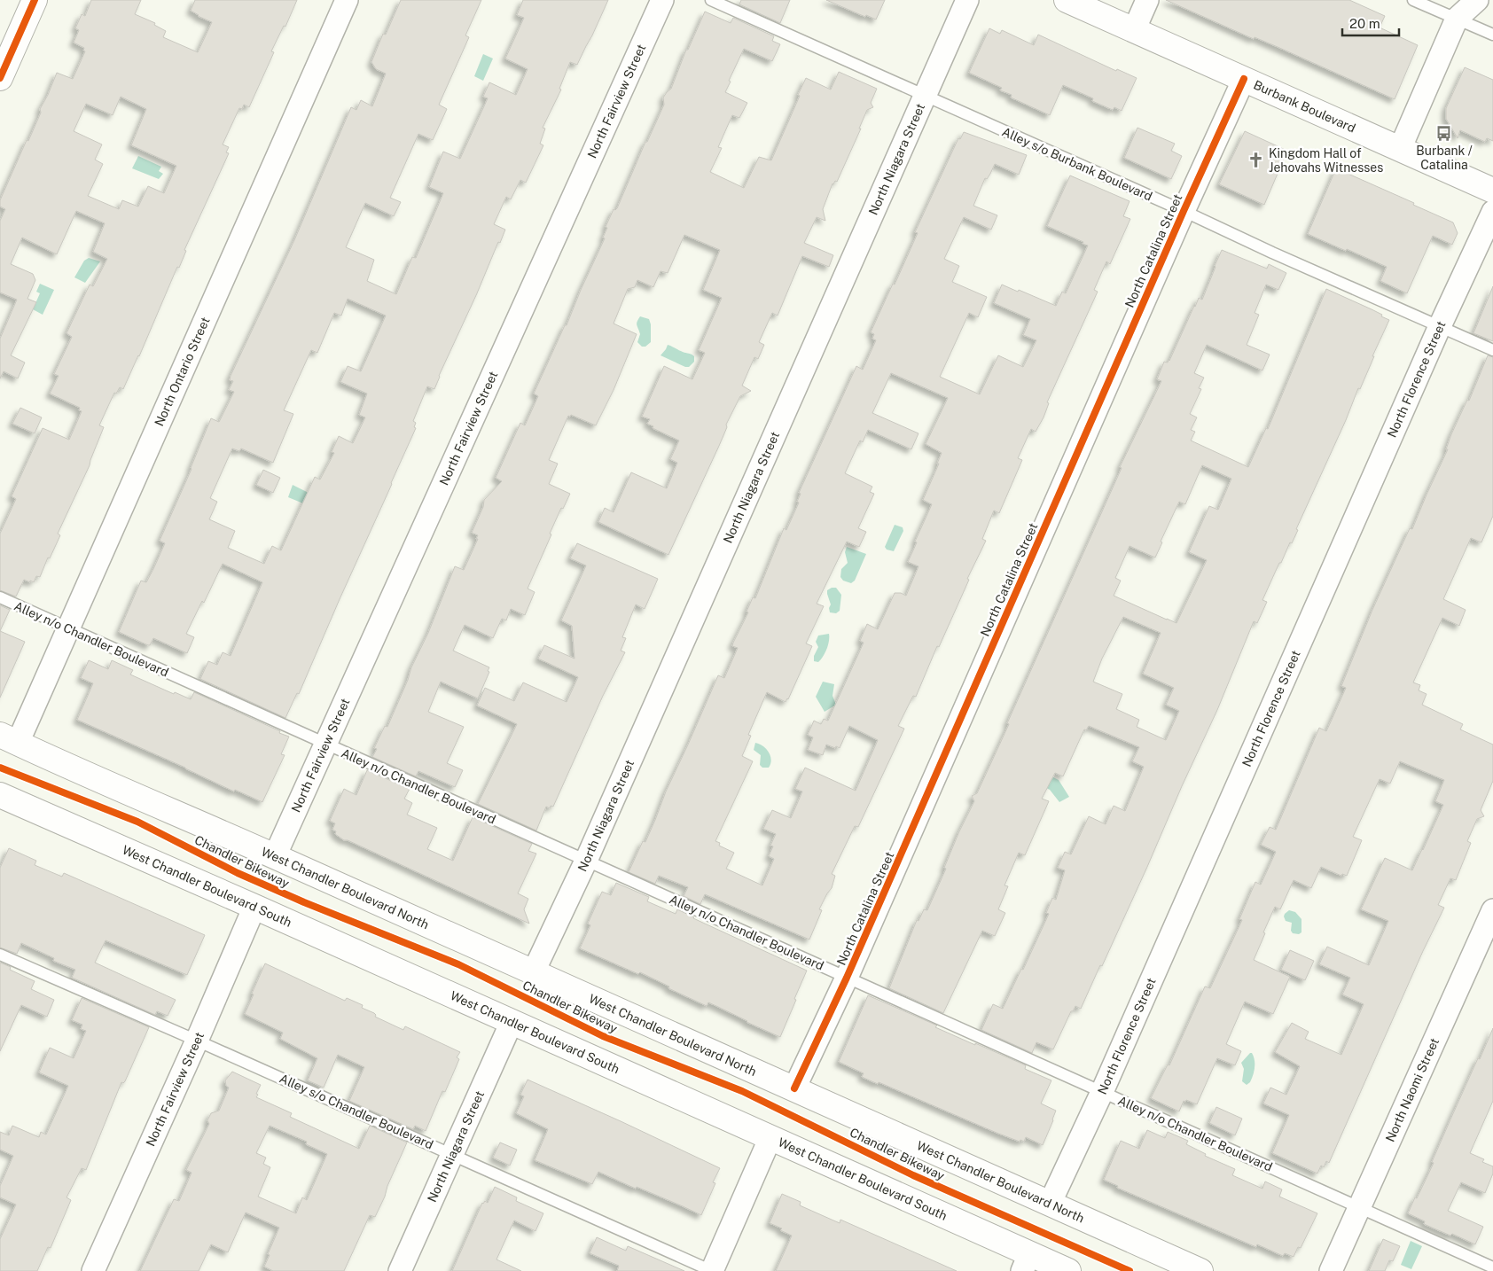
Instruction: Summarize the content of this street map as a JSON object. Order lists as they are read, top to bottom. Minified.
{"streets":{"main road":["Burbank Boulevard","West Chandler Boulevard South","West Chandler Boulevard North"],"street":["North Fairview Street","North Niagara Street","North Catalina Street","North Ontario Street","North Florence Street","North Naomi Street"],"lane":["Alley s/o Burbank Boulevard","Alley n/o Chandler Boulevard","Alley s/o Chandler Boulevard"],"cycle path":["Chandler Bikeway"]},"crossings":[["North Fairview Street","Alley n/o Chandler Boulevard"],["North Fairview Street","West Chandler Boulevard South"],["North Fairview Street","West Chandler Boulevard North"],["North Fairview Street","Alley s/o Chandler Boulevard"],["Burbank Boulevard","North Catalina Street"],["North Niagara Street","Alley s/o Burbank Boulevard"],["North Niagara Street","Alley n/o Chandler Boulevard"],["North Niagara Street","West Chandler Boulevard South"],["North Niagara Street","West Chandler Boulevard North"],["North Niagara Street","Alley s/o Chandler Boulevard"],["Alley s/o Burbank Boulevard","North Catalina Street"],["Alley s/o Burbank Boulevard","North Florence Street"],["North Catalina Street","Alley n/o Chandler Boulevard"],["North Catalina Street","West Chandler Boulevard North"],["North Ontario Street","Alley n/o Chandler Boulevard"],["North Ontario Street","West Chandler Boulevard North"],["North Florence Street","Alley n/o Chandler Boulevard"],["North Florence Street","West Chandler Boulevard North"],["Alley n/o Chandler Boulevard","North Naomi Street"]],"places":{"bus stop":["Burbank / Catalina"],"church":["Kingdom Hall of Jehovahs Witnesses"]},"scale_bar":"20 m"}
